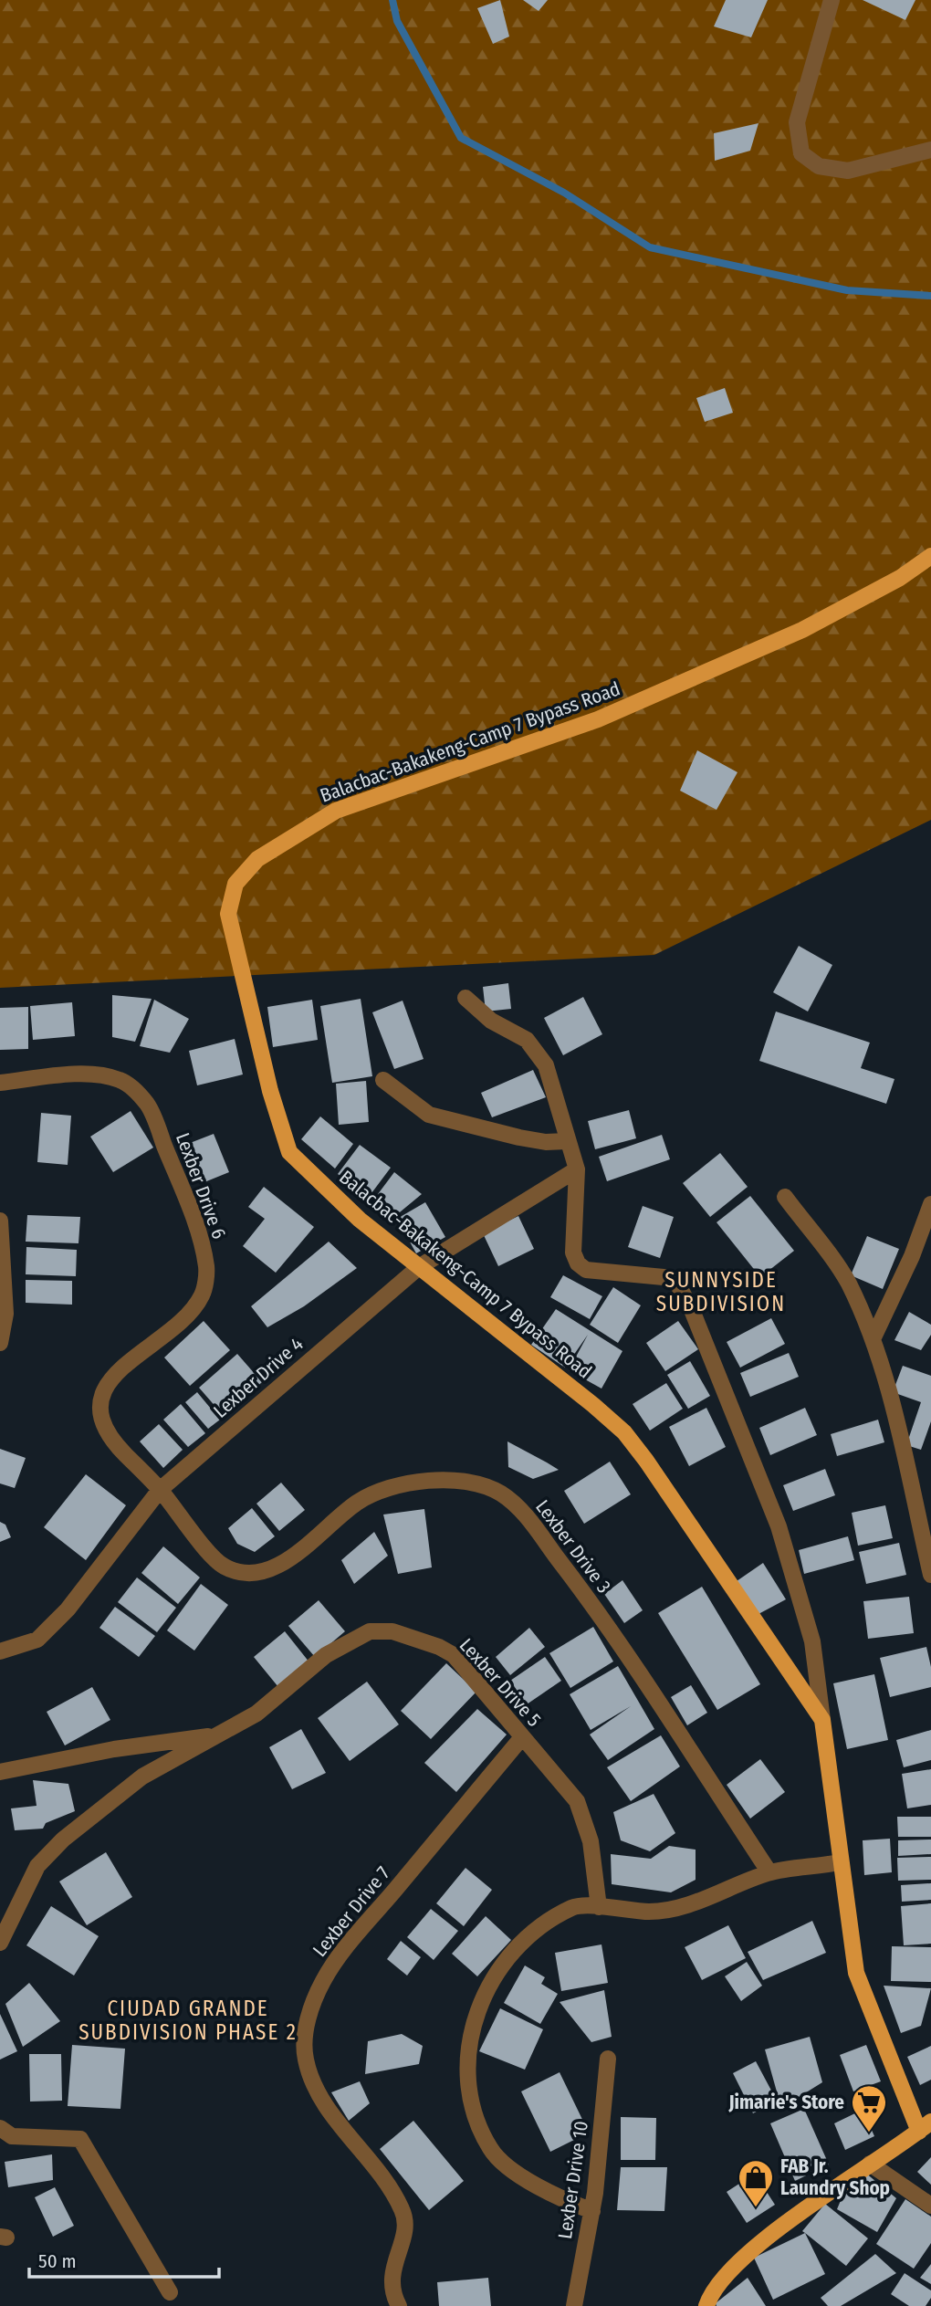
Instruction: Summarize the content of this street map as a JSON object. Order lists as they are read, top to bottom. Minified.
{"streets":{"main road":["Balacbac-Bakakeng-Camp 7 Bypass Road"],"street":["Lexber Drive 6","Lexber Drive 4","Lexber Drive 3","Lexber Drive 5","Lexber Drive 7","Lexber Drive 10"]},"crossings":[["Balacbac-Bakakeng-Camp 7 Bypass Road","Lexber Drive 4"],["Lexber Drive 6","Lexber Drive 4"],["Lexber Drive 6","Lexber Drive 3"],["Lexber Drive 4","Lexber Drive 3"],["Lexber Drive 5","Lexber Drive 7"]],"districts":["SUNNYSIDE SUBDIVISION","CIUDAD GRANDE SUBDIVISION PHASE 2"],"places":{"supermarket":["Jimarie's Store"],"shop":["FAB Jr. Laundry Shop"]},"scale_bar":"50 m"}
